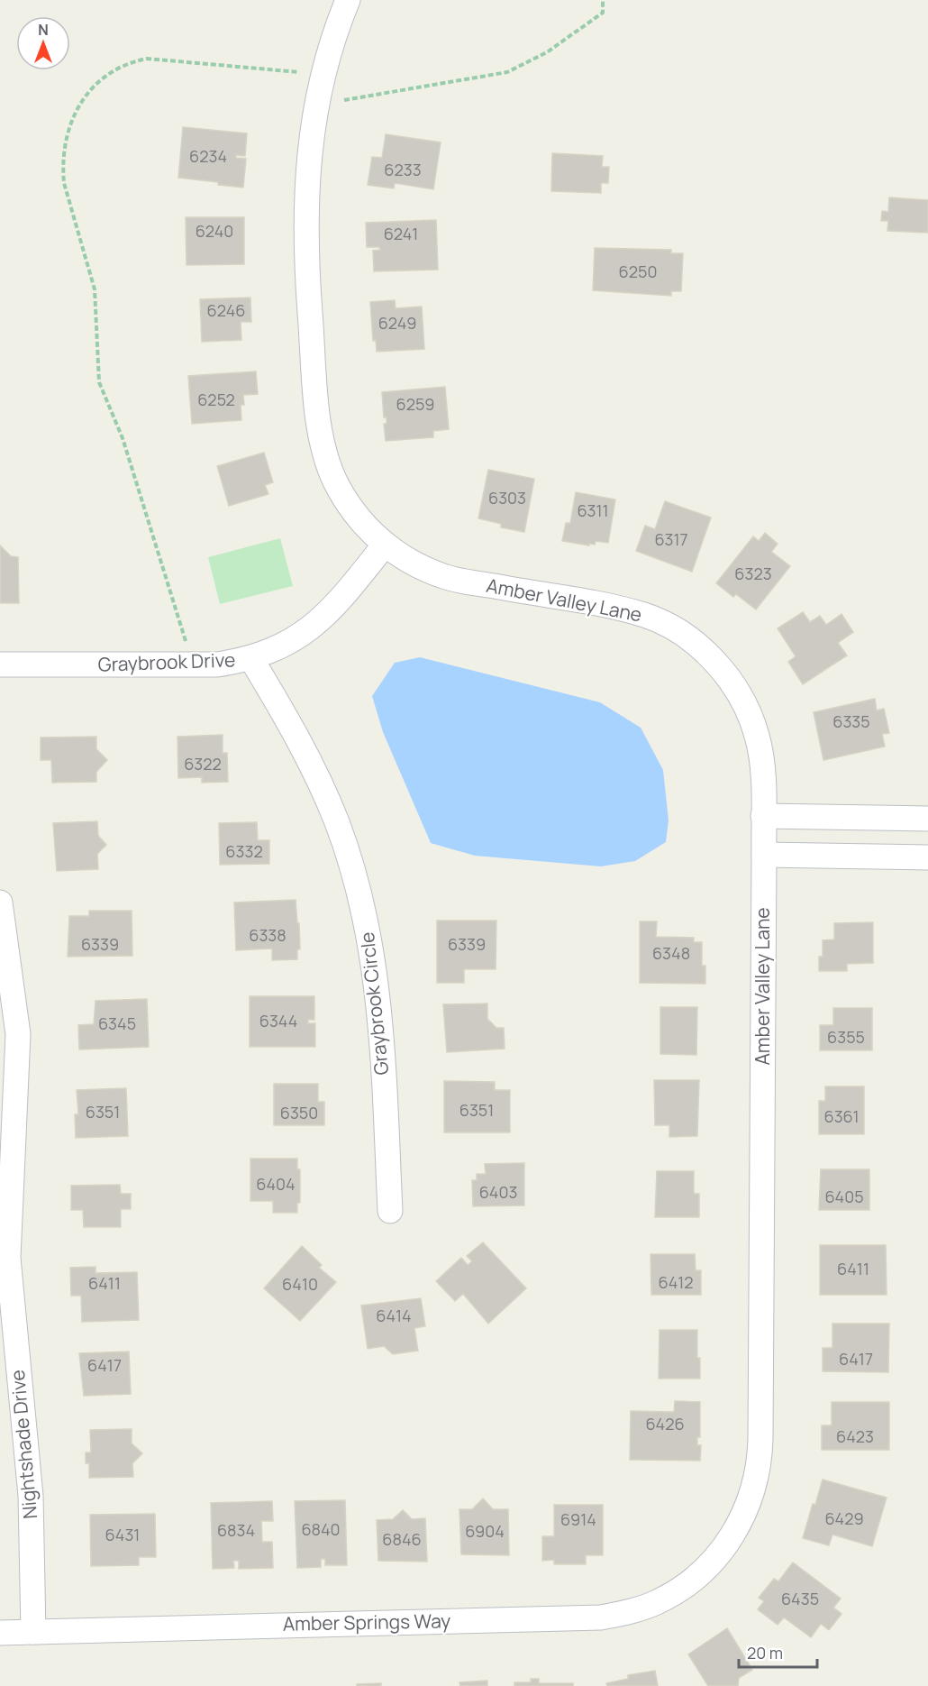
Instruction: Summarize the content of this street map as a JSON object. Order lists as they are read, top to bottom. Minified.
{"streets":{"street":["Amber Valley Lane","Graybrook Drive","Graybrook Circle","Nightshade Drive","Amber Springs Way"]},"crossings":[["Amber Valley Lane","Graybrook Drive"],["Amber Valley Lane","Amber Springs Way"],["Graybrook Drive","Graybrook Circle"],["Nightshade Drive","Amber Springs Way"]],"house_numbers":["6234","6233","6240","6241","6250","6246","6249","6252","6259","6303","6311","6317","6323","6335","6322","6332","6338","6339","6339","6348","6344","6345","6355","6351","6351","6350","6361","6404","6403","6405","6411","6412","6411","6410","6414","6417","6417","6426","6423","6429","6914","6840","6834","6904","6431","6846","6435"],"scale_bar":"20 m","north":"top"}
